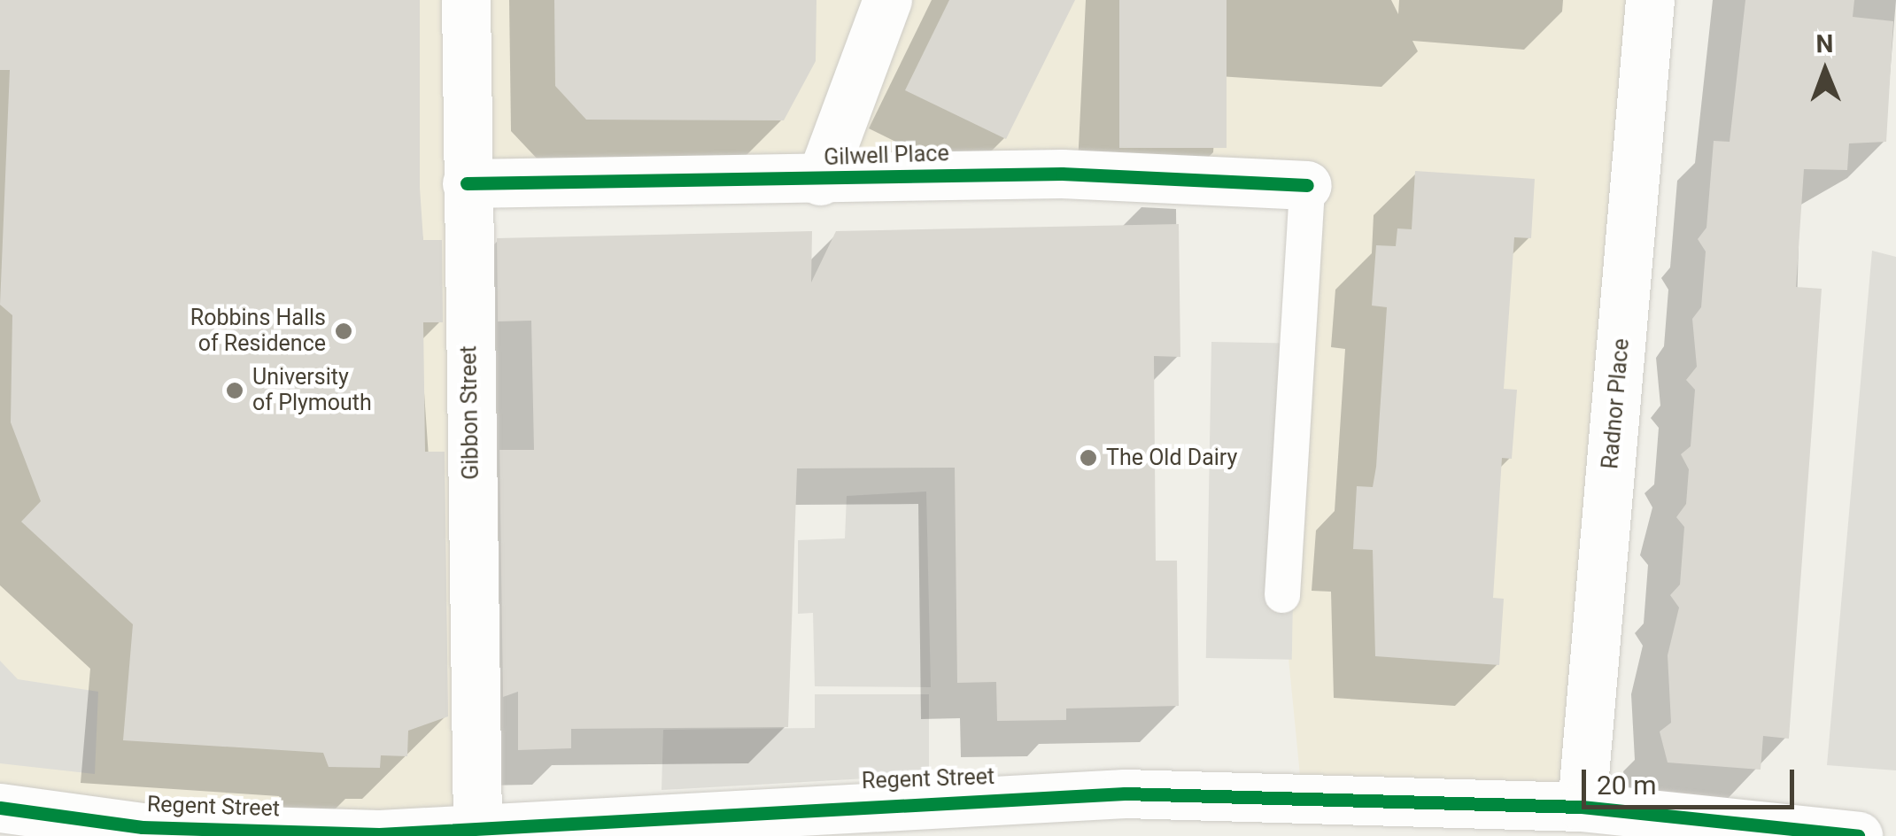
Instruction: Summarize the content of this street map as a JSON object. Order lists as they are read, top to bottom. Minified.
{"streets":{"street":["Gilwell Place","Radnor Place","Gibbon Street","Regent Street"]},"crossings":[["Gilwell Place","Gibbon Street"],["Radnor Place","Regent Street"],["Gibbon Street","Regent Street"]],"places":["Robbins Halls of Residence","University of Plymouth","The Old Dairy"],"scale_bar":"20 m","north":"top"}
